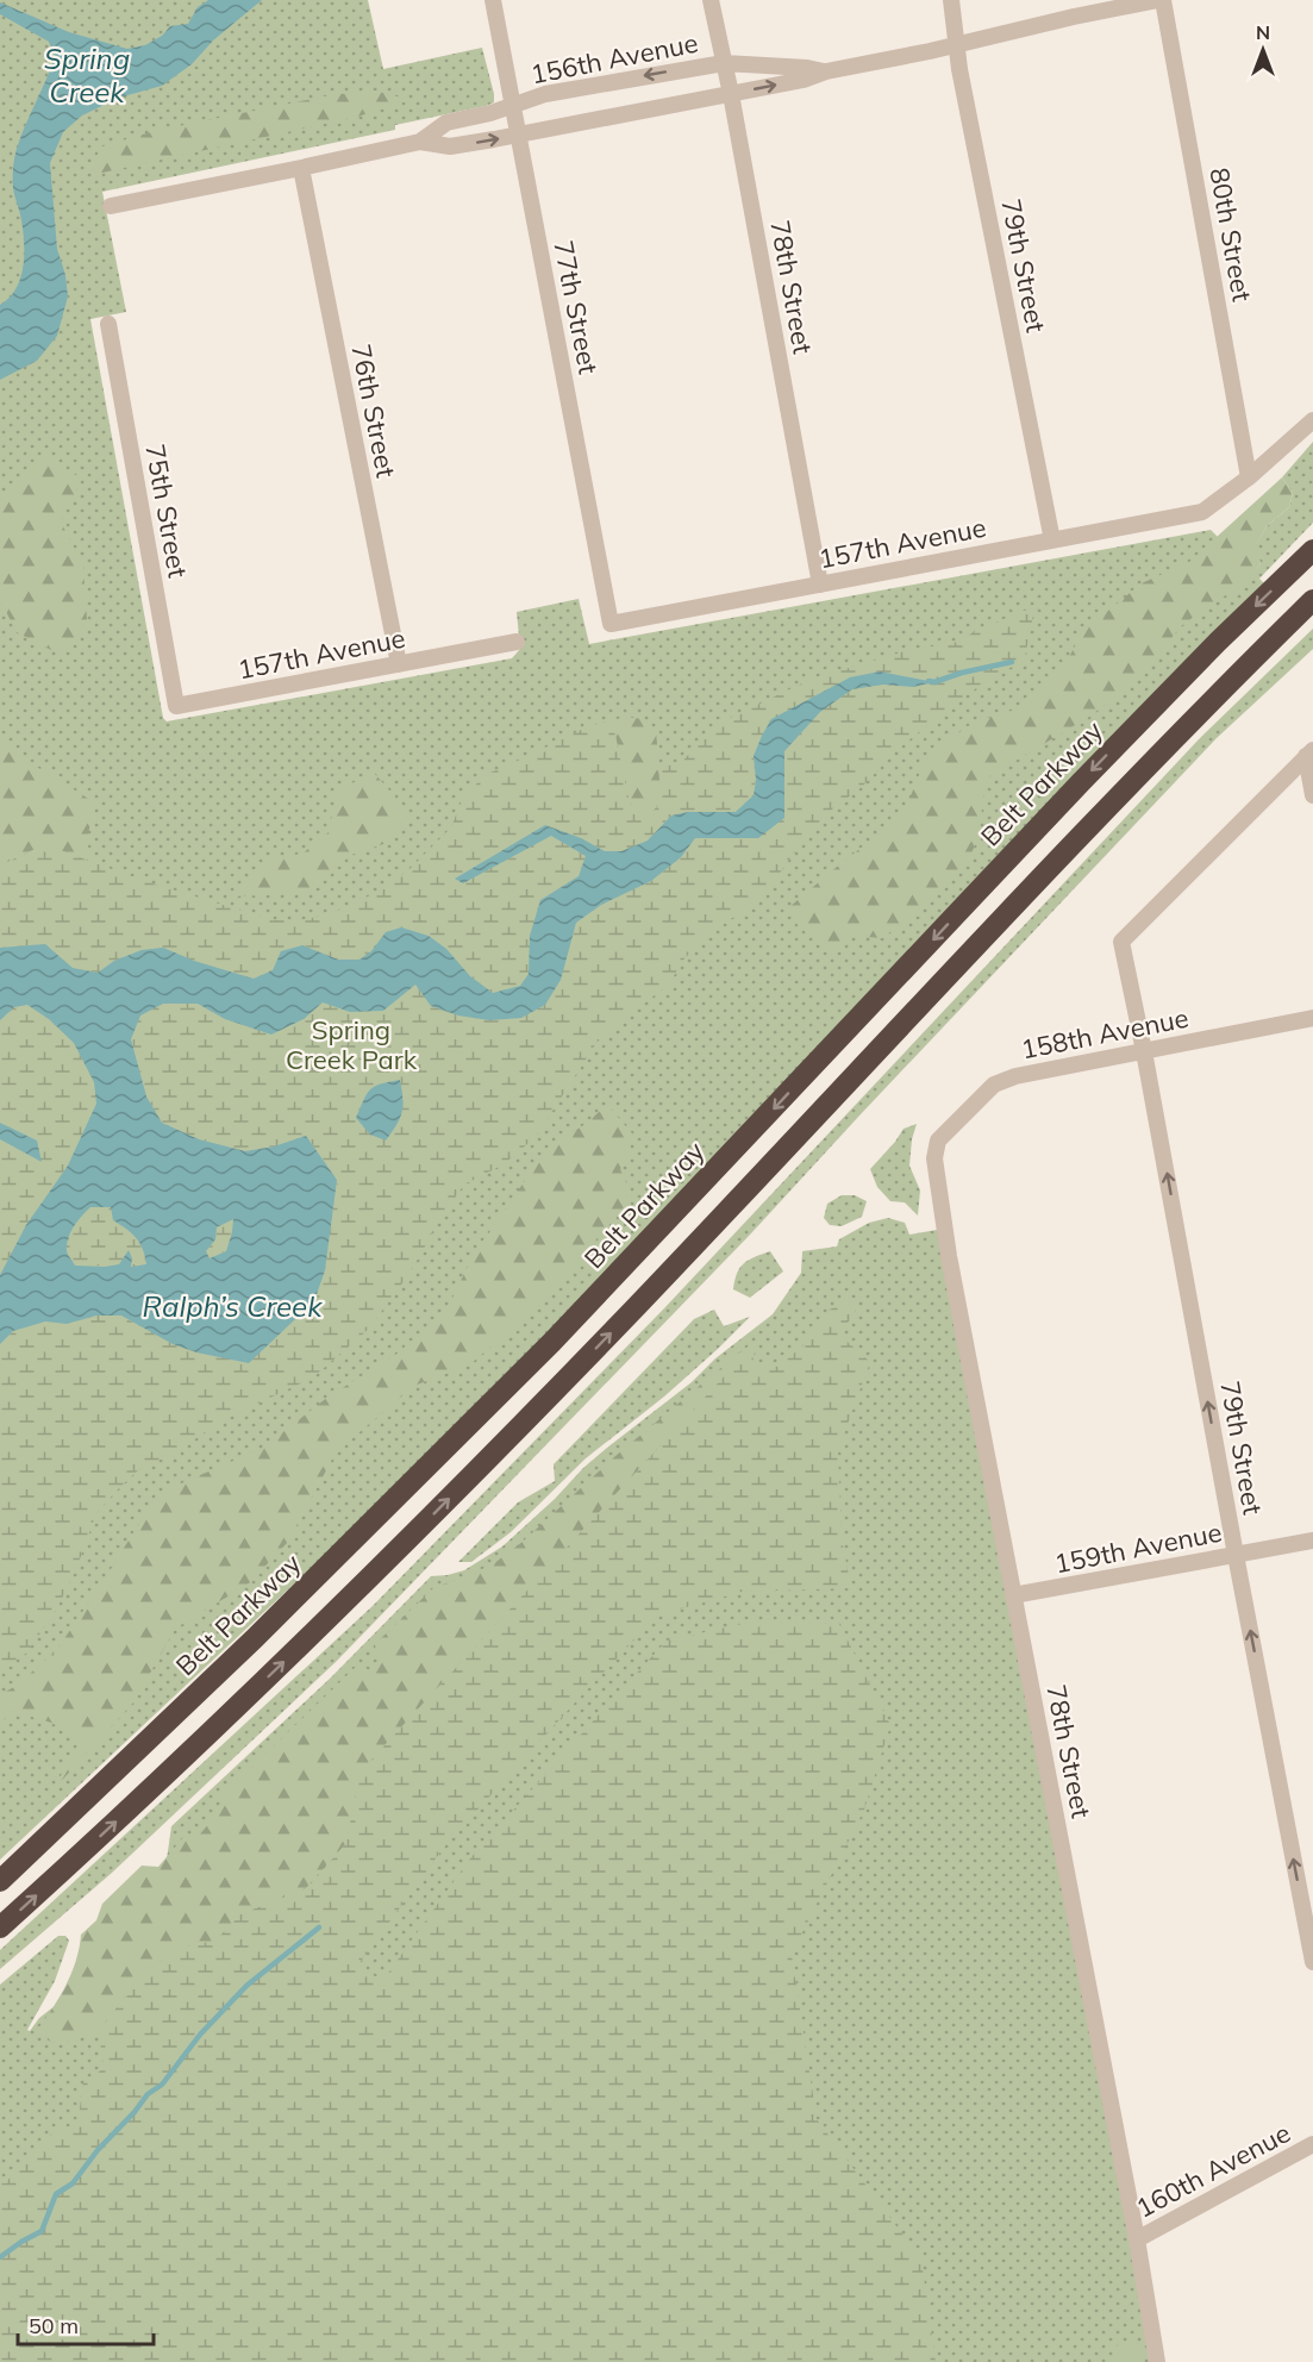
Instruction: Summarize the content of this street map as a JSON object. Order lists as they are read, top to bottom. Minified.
{"streets":{"highway":["Belt Parkway"],"street":["156th Avenue","80th Street","79th Street","78th Street","77th Street","76th Street","75th Street","157th Avenue","158th Avenue","159th Avenue","160th Avenue"]},"crossings":[["156th Avenue","80th Street"],["156th Avenue","79th Street"],["156th Avenue","78th Street"],["156th Avenue","77th Street"],["156th Avenue","76th Street"],["80th Street","157th Avenue"],["79th Street","157th Avenue"],["79th Street","158th Avenue"],["79th Street","159th Avenue"],["78th Street","157th Avenue"],["78th Street","158th Avenue"],["78th Street","159th Avenue"],["78th Street","160th Avenue"],["77th Street","157th Avenue"],["76th Street","157th Avenue"],["75th Street","157th Avenue"]],"one_way":["79th Street"],"water":["Spring Creek","Ralph’s Creek"],"parks":["Spring Creek Park"],"scale_bar":"50 m","north":"top"}
